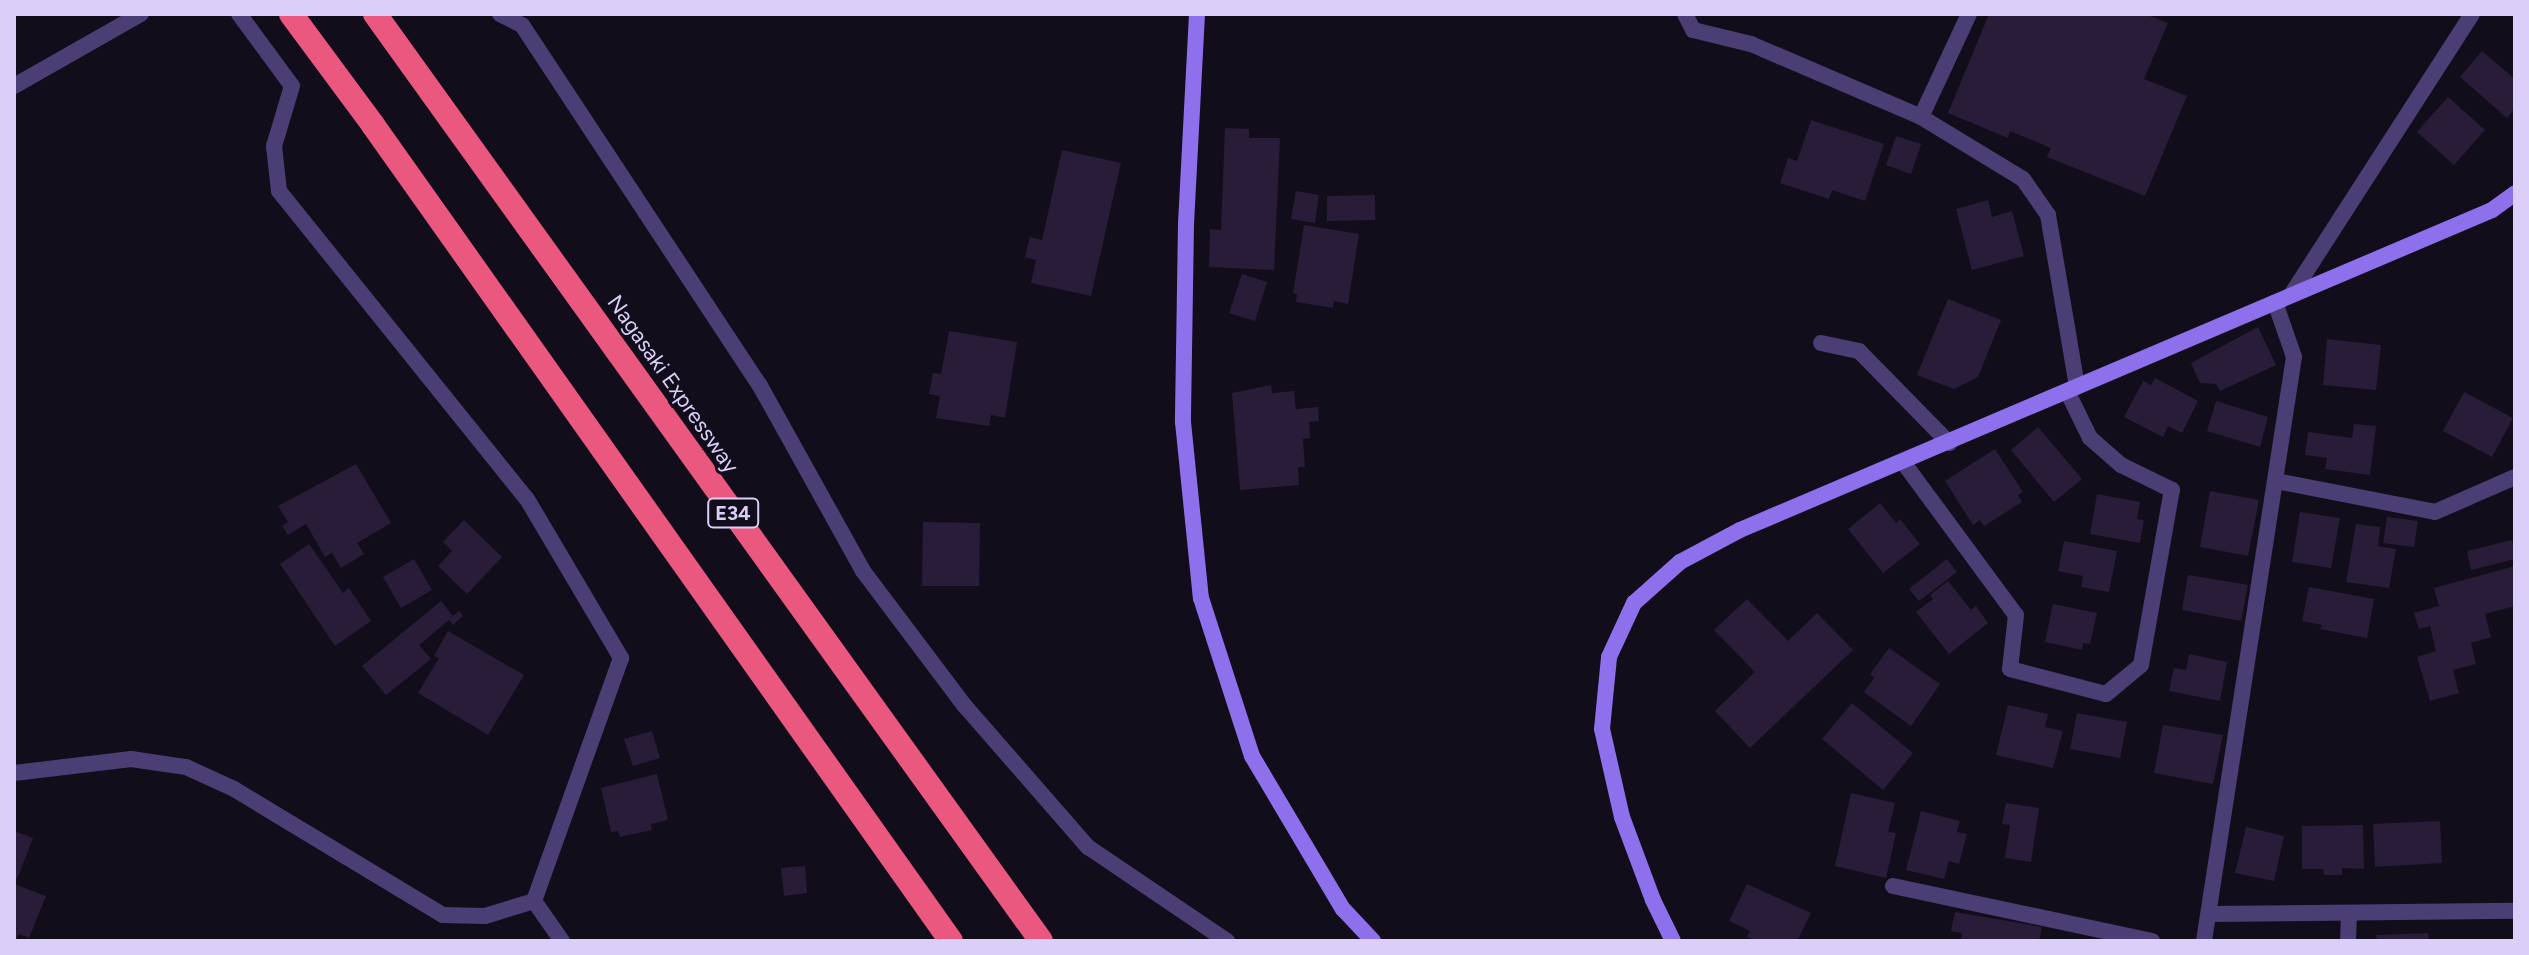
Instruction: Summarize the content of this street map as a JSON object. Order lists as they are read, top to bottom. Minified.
{"streets":{"highway":["Nagasaki Expressway","E34"]}}
